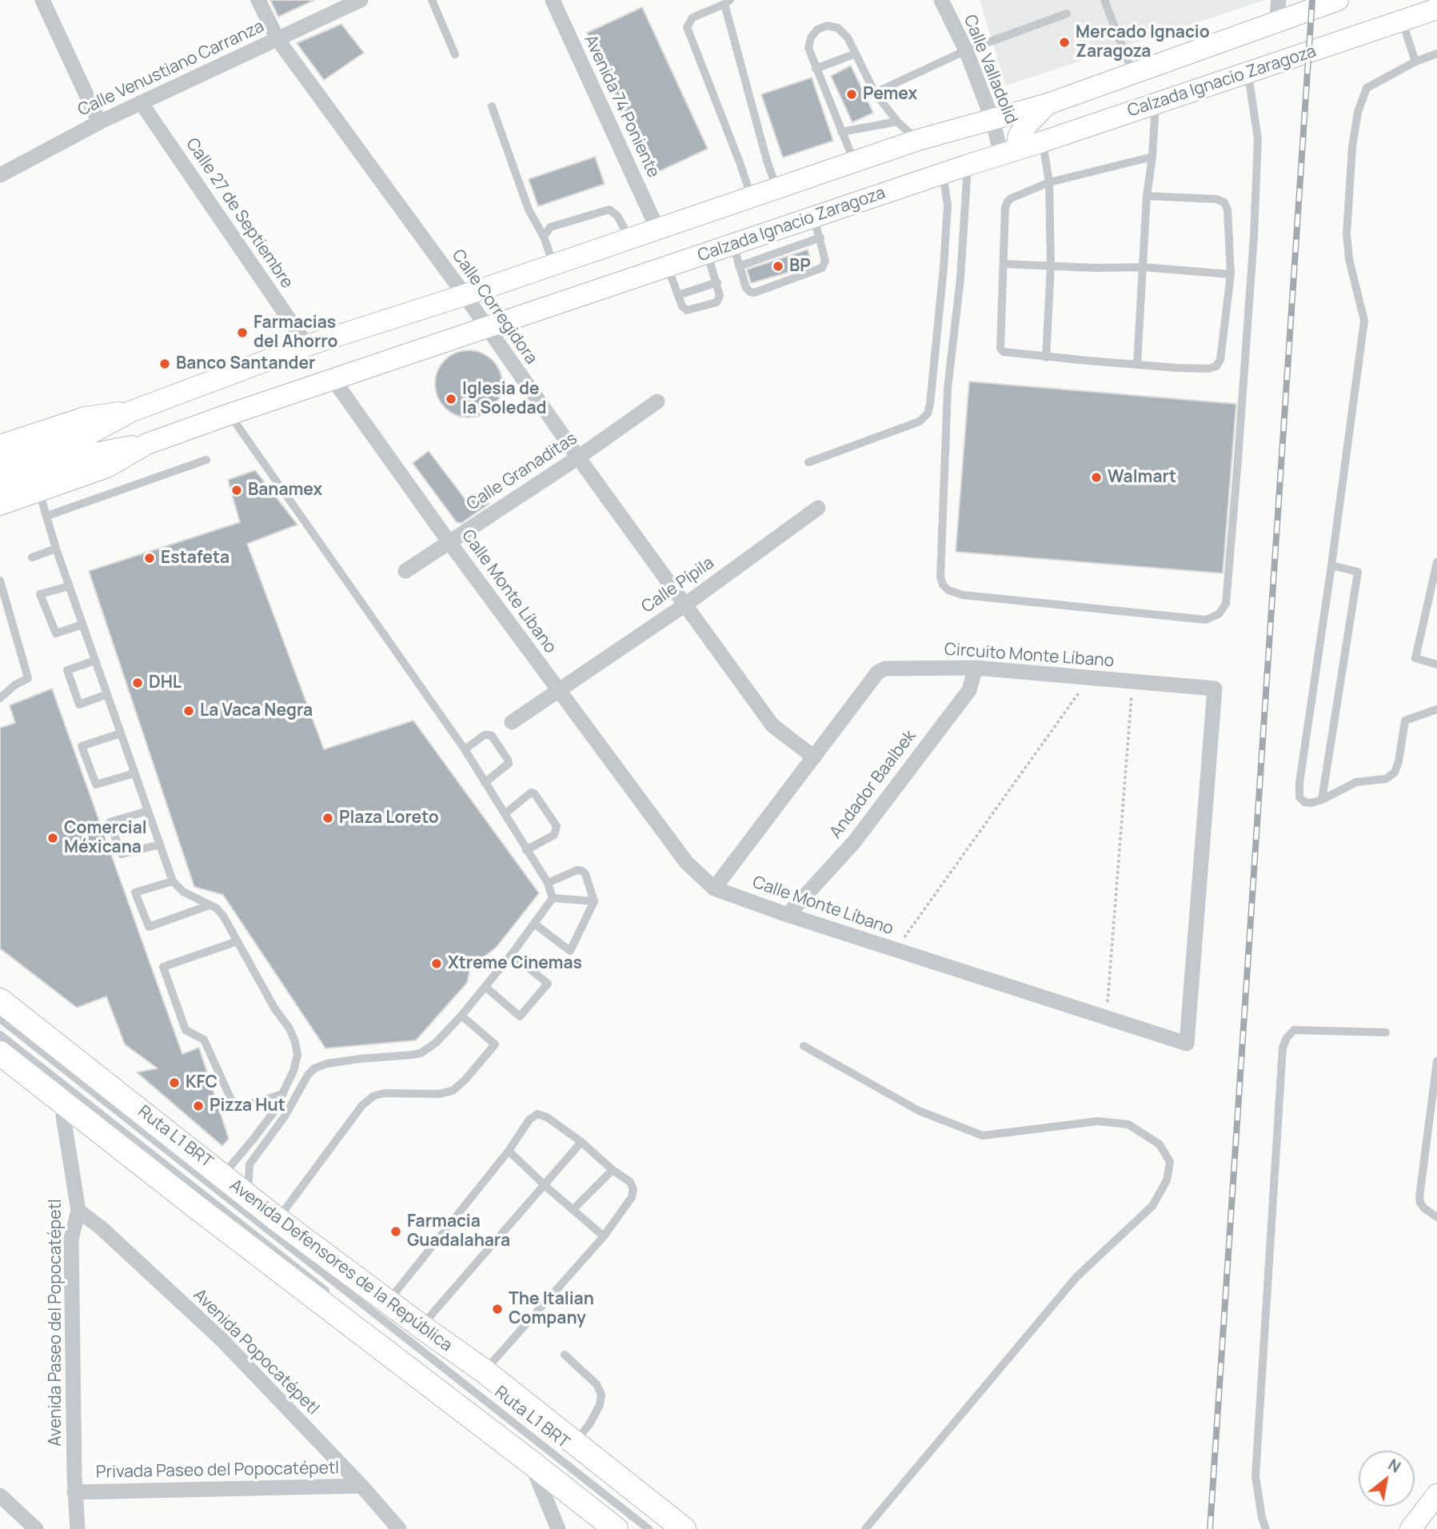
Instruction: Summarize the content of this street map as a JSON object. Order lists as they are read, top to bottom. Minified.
{"streets":{"main road":["Calzada Ignacio Zaragoza","Avenida Defensores de la República"],"street":["Calle Venustiano Carranza","Calle Valladolid","Avenida 74 Poniente","Calle 27 de Septiembre","Calle Corregidora","Calle Granaditas","Calle Pípila","Calle Monte Líbano","Circuito Monte Líbano","Andador Baalbek","Avenida Paseo del Popocatépetl","Avenida Popocatépetl","Privada Paseo del Popocatépetl"],"lane":["Ruta L1 BRT"]},"crossings":[["Calle Venustiano Carranza","Calle 27 de Septiembre"],["Calle Venustiano Carranza","Calle Corregidora"],["Calle Valladolid","Calzada Ignacio Zaragoza"],["Calzada Ignacio Zaragoza","Avenida 74 Poniente"],["Calzada Ignacio Zaragoza","Calle 27 de Septiembre"],["Calzada Ignacio Zaragoza","Calle Corregidora"],["Calzada Ignacio Zaragoza","Calle Monte Líbano"],["Calle Corregidora","Calle Granaditas"],["Calle Corregidora","Calle Pípila"],["Calle Corregidora","Circuito Monte Líbano"],["Calle Granaditas","Calle Monte Líbano"],["Calle Pípila","Calle Monte Líbano"],["Calle Monte Líbano","Circuito Monte Líbano"],["Calle Monte Líbano","Andador Baalbek"],["Circuito Monte Líbano","Andador Baalbek"],["Avenida Paseo del Popocatépetl","Avenida Popocatépetl"],["Avenida Paseo del Popocatépetl","Privada Paseo del Popocatépetl"],["Avenida Popocatépetl","Privada Paseo del Popocatépetl"]],"places":["Mercado Ignacio Zaragoza","Pemex","BP","Farmacias del Ahorro","Banco Santander","Iglesia de la Soledad","Walmart","Banamex","Estafeta","DHL","La Vaca Negra","Plaza Loreto","Comercial Méxicana","Xtreme Cinemas","KFC","Pizza Hut","Farmacia Guadalahara","The Italian Company"],"north":"top right"}
